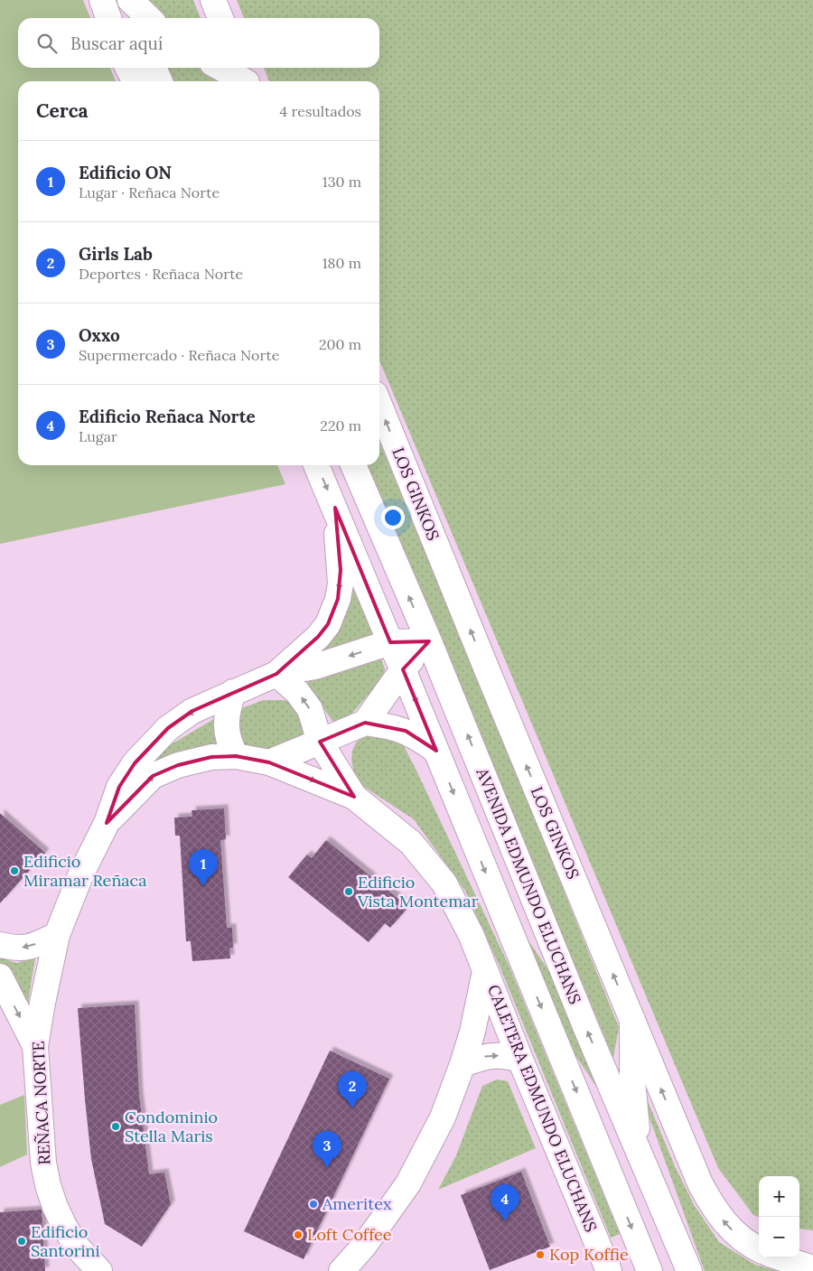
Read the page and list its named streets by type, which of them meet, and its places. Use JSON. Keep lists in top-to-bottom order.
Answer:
{
  "streets": {
    "street": [
      "LOS GINKOS",
      "AVENIDA EDMUNDO ELUCHANS",
      "REÑACA NORTE",
      "CALETERA EDMUNDO ELUCHANS"
    ]
  },
  "crossings": [
    ["REÑACA NORTE", "CALETERA EDMUNDO ELUCHANS"]
  ],
  "one_way": ["LOS GINKOS"],
  "places": [
    "Edificio Miramar Reñaca",
    "Edificio Vista Montemar",
    "Condominio Stella Maris",
    "Ameritex",
    "Loft Coffee",
    "Edificio Santorini",
    "Kop Koffie"
  ],
  "page": {
    "search": "Buscar aquí",
    "heading": ["Cerca", "4 resultados"],
    "list": [
      {
        "mark": "1",
        "name": "Edificio ON",
        "note": "Lugar · Reñaca Norte",
        "value": "130 m"
      },
      {
        "mark": "2",
        "name": "Girls Lab",
        "note": "Deportes · Reñaca Norte",
        "value": "180 m"
      },
      {
        "mark": "3",
        "name": "Oxxo",
        "note": "Supermercado · Reñaca Norte",
        "value": "200 m"
      },
      {
        "mark": "4",
        "name": "Edificio Reñaca Norte",
        "note": "Lugar",
        "value": "220 m"
      }
    ],
    "pins": [
      "1",
      "2",
      "3",
      "4"
    ],
    "map_buttons": ["+", "−"]
  }
}
